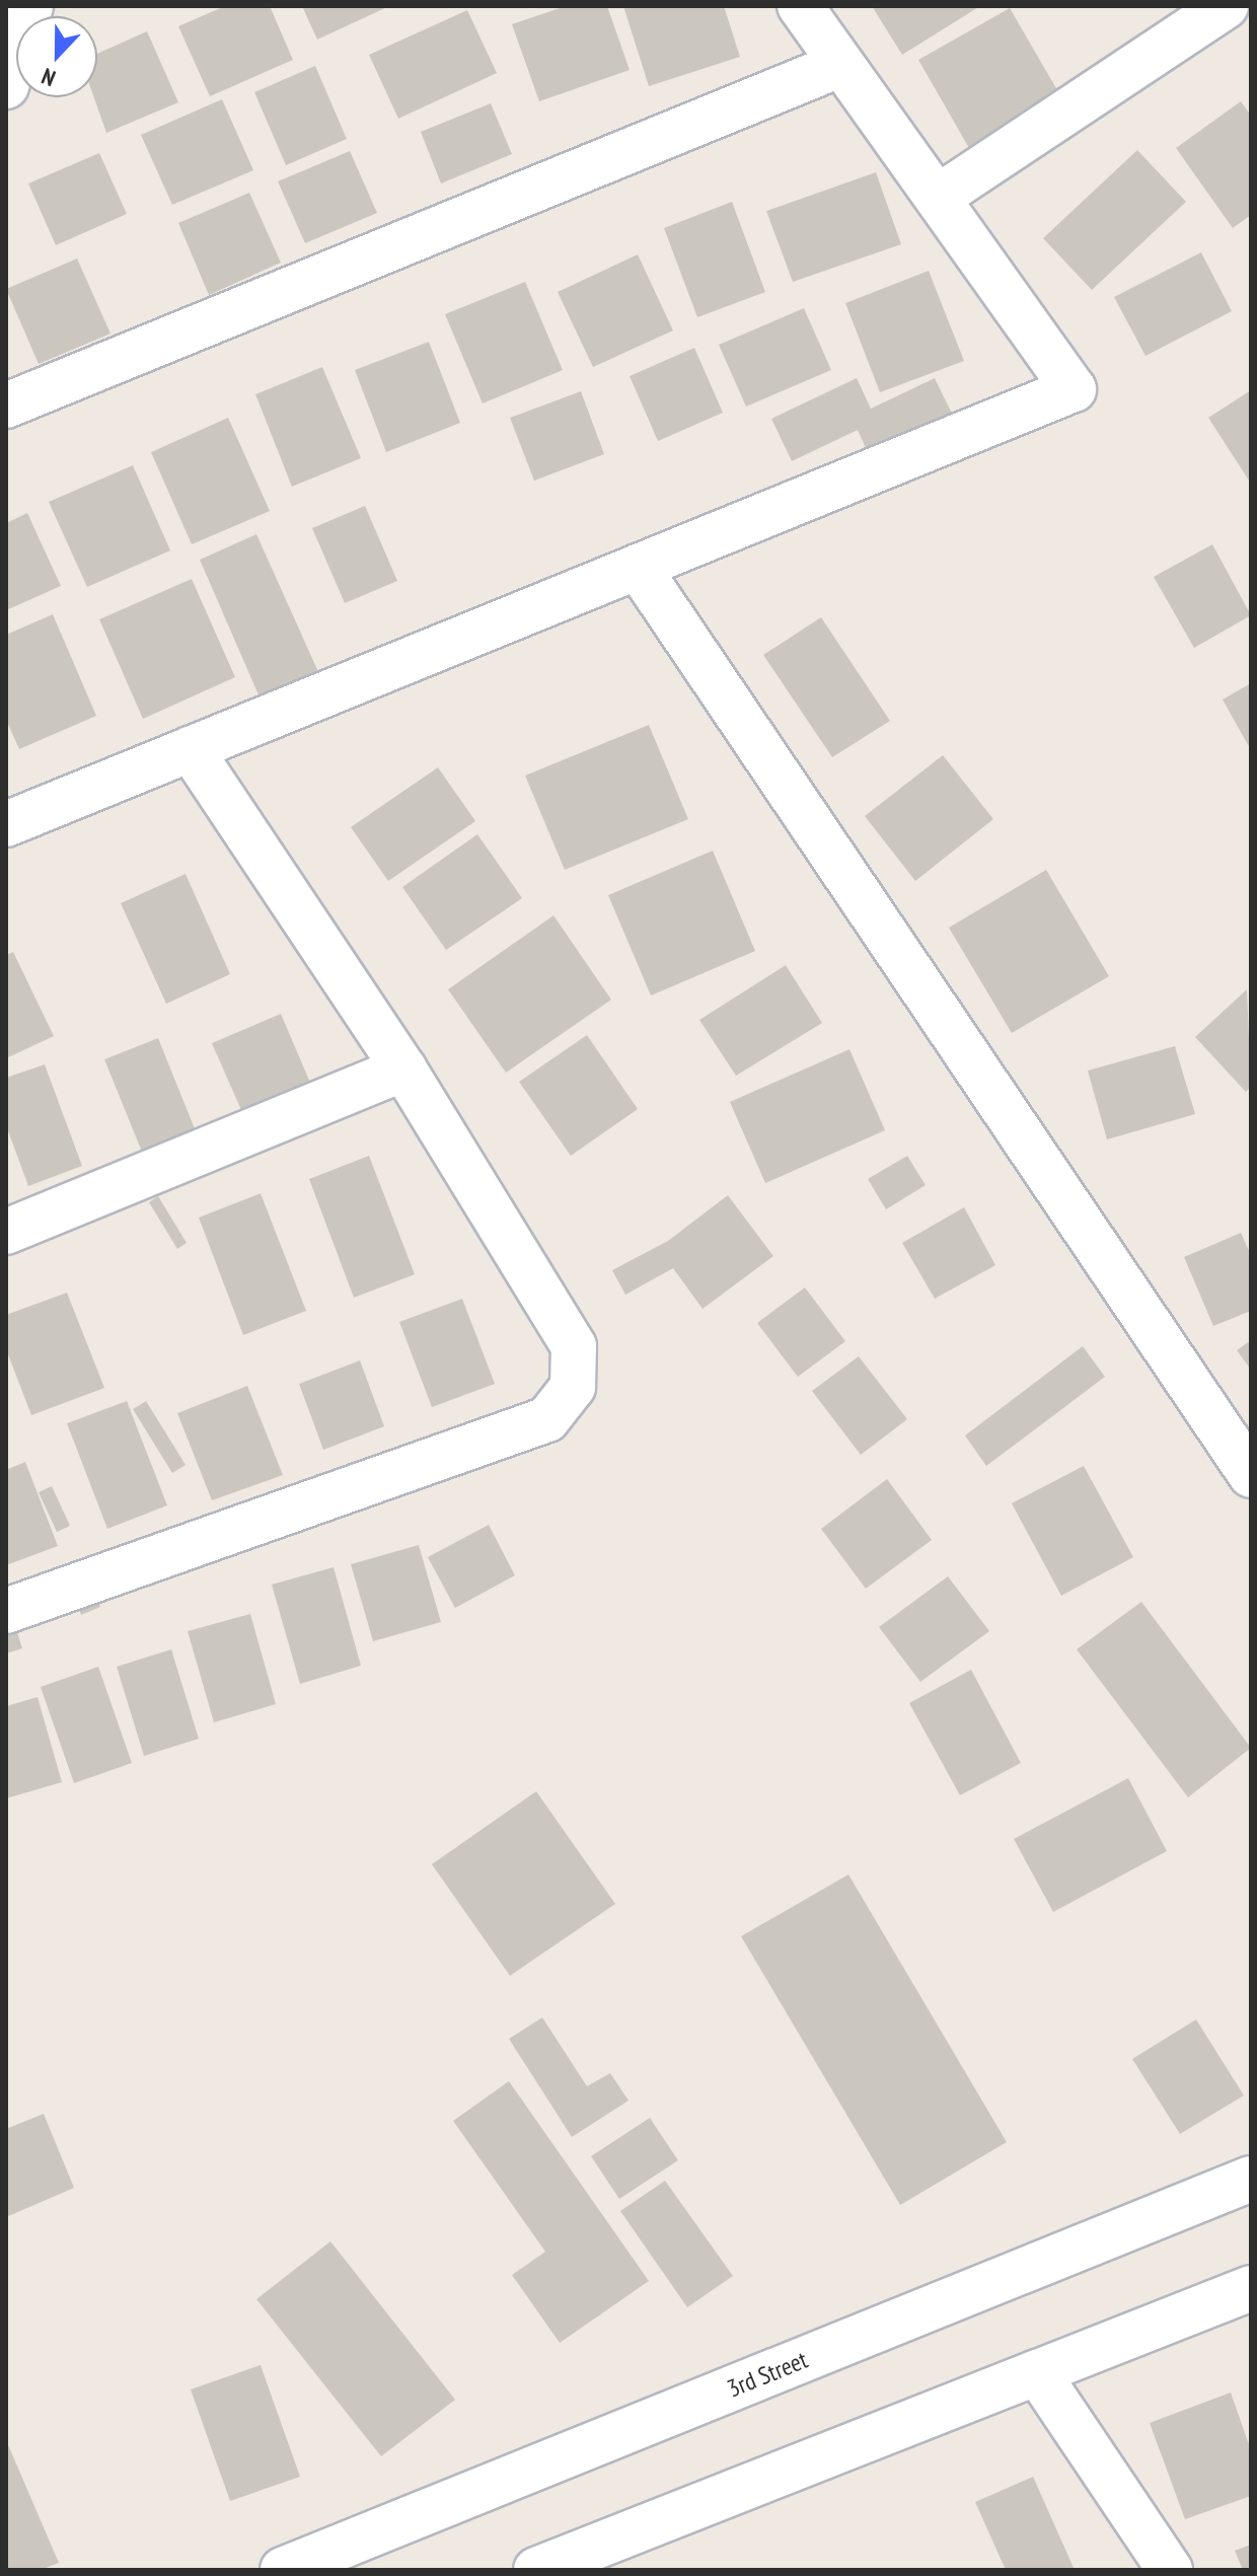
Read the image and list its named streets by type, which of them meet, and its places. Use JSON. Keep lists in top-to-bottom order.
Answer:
{
  "streets": {
    "street": ["3rd Street"]
  },
  "north": "bottom"
}
